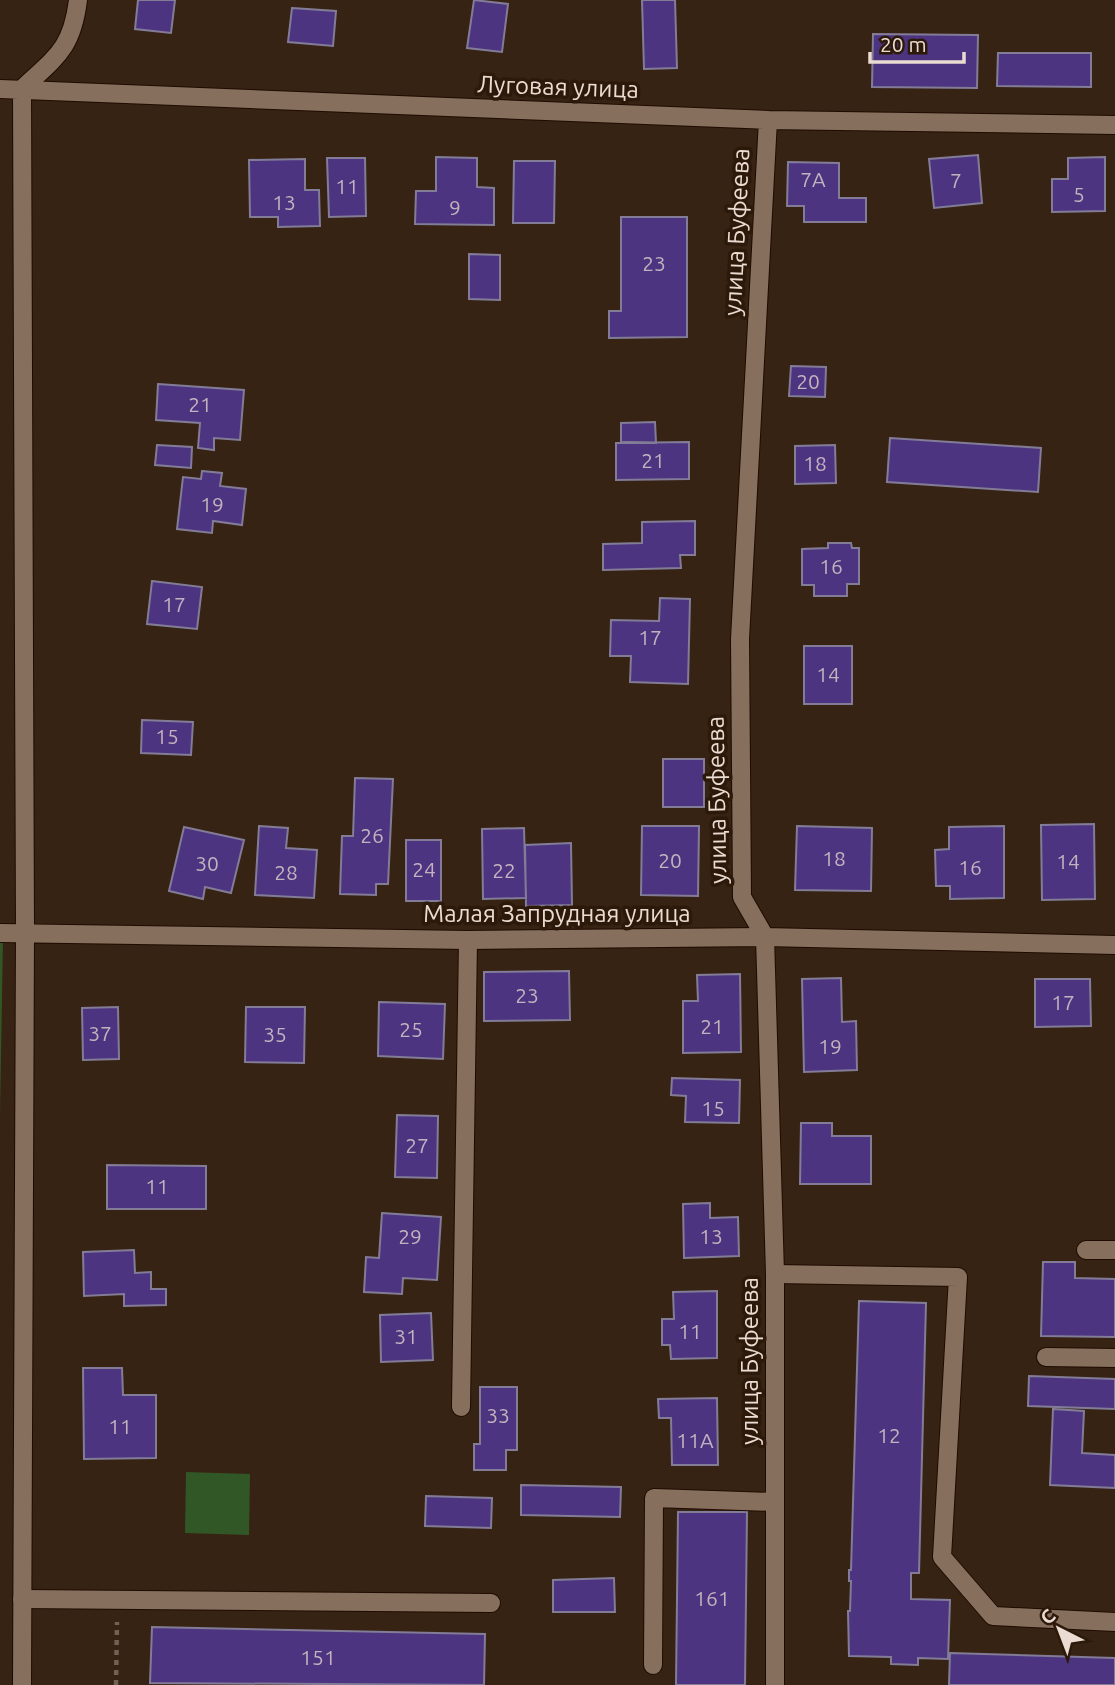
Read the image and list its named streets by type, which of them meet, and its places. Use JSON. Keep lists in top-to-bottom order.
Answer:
{
  "streets": {
    "street": ["Луговая улица", "улица Буфеева", "Малая Запрудная улица"]
  },
  "crossings": [
    ["Луговая улица", "улица Буфеева"],
    ["улица Буфеева", "Малая Запрудная улица"]
  ],
  "house_numbers": [
    "7А",
    "7",
    "11",
    "5",
    "13",
    "9",
    "23",
    "20",
    "21",
    "21",
    "18",
    "19",
    "16",
    "17",
    "17",
    "14",
    "15",
    "26",
    "18",
    "20",
    "14",
    "30",
    "16",
    "24",
    "22",
    "28",
    "23",
    "17",
    "21",
    "25",
    "37",
    "35",
    "19",
    "15",
    "27",
    "11",
    "29",
    "13",
    "11",
    "31",
    "33",
    "11",
    "12",
    "11А",
    "161",
    "151"
  ],
  "scale_bar": "20 m",
  "north": "top left"
}
